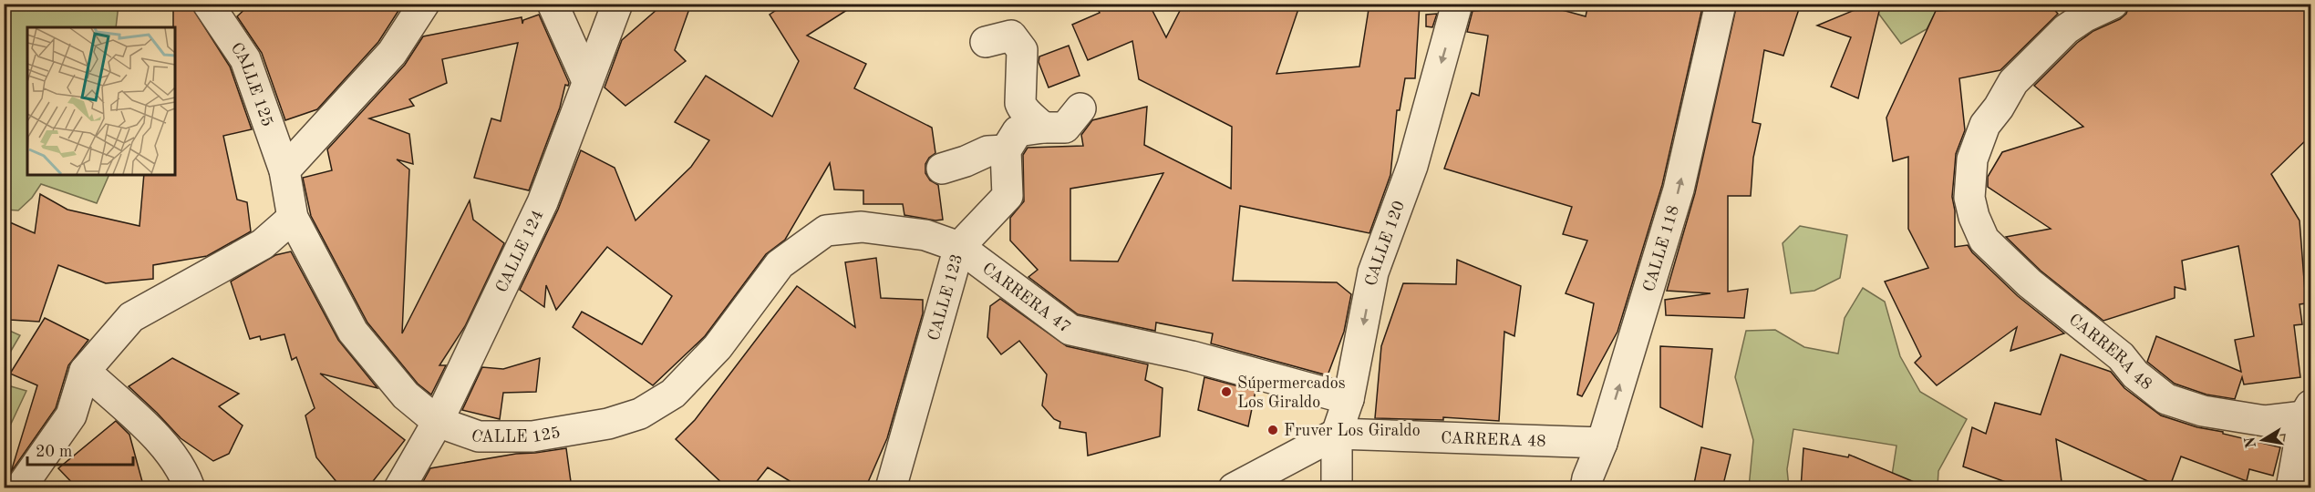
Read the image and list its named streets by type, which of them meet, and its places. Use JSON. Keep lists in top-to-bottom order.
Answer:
{
  "streets": {
    "street": [
      "CALLE 125",
      "CALLE 120",
      "CALLE 118",
      "CALLE 124",
      "CARRERA 47",
      "CALLE 123",
      "CARRERA 48"
    ]
  },
  "crossings": [
    ["CALLE 125", "CALLE 124"],
    ["CALLE 125", "CARRERA 47"],
    ["CALLE 120", "CARRERA 47"],
    ["CALLE 120", "CARRERA 48"],
    ["CALLE 118", "CARRERA 48"],
    ["CARRERA 47", "CALLE 123"]
  ],
  "one_way": ["CALLE 120", "CALLE 118"],
  "places": ["Súpermercados Los Giraldo", "Fruver Los Giraldo"],
  "scale_bar": "20 m",
  "north": "left"
}
